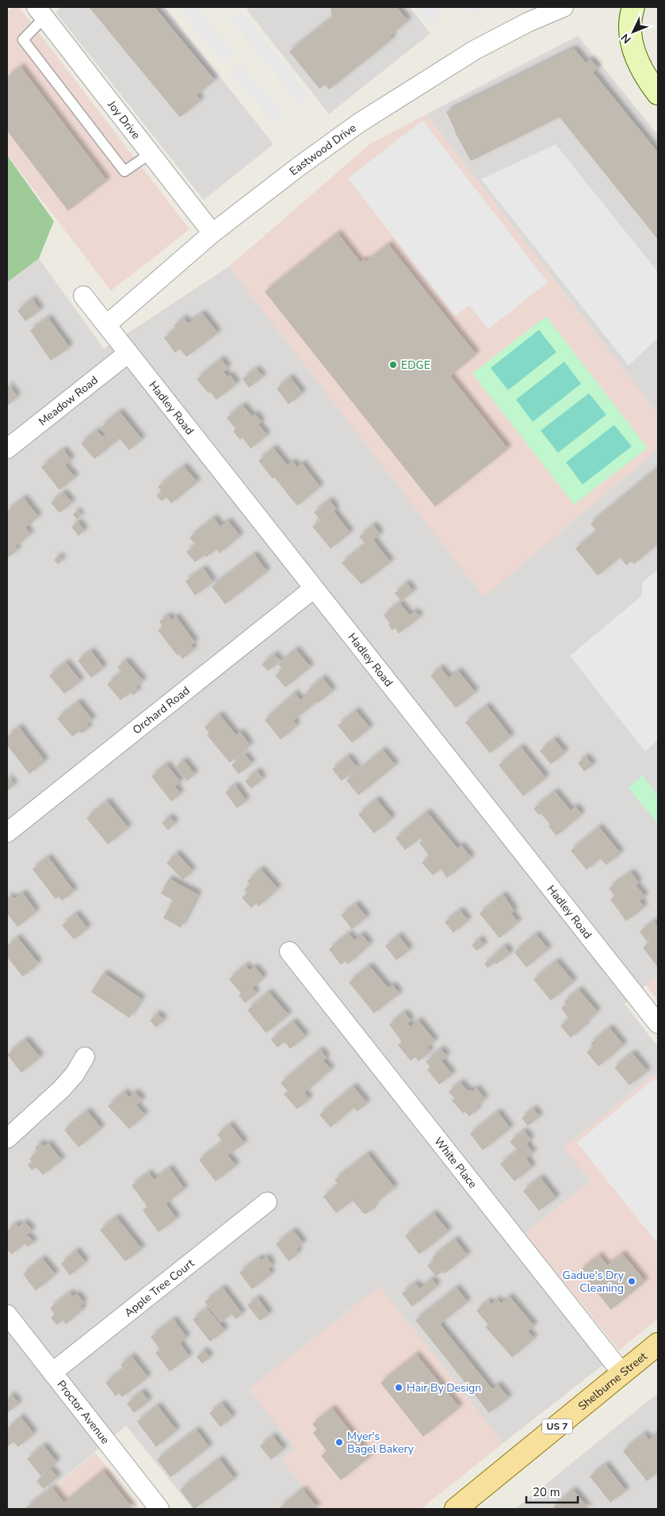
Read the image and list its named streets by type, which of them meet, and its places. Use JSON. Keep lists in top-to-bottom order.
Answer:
{
  "streets": {
    "main road": ["Shelburne Street", "US 7"],
    "street": [
      "Joy Drive",
      "Eastwood Drive",
      "Meadow Road",
      "Hadley Road",
      "Orchard Road",
      "White Place",
      "Apple Tree Court",
      "Proctor Avenue"
    ]
  },
  "crossings": [
    ["Joy Drive", "Eastwood Drive"],
    ["Eastwood Drive", "Hadley Road"],
    ["Meadow Road", "Hadley Road"],
    ["Hadley Road", "Orchard Road"],
    ["White Place", "Shelburne Street"],
    ["Apple Tree Court", "Proctor Avenue"]
  ],
  "places": [
    "EDGE",
    "Gadue's Dry Cleaning",
    "Hair By Design",
    "Myer's Bagel Bakery"
  ],
  "scale_bar": "20 m",
  "north": "bottom left"
}
